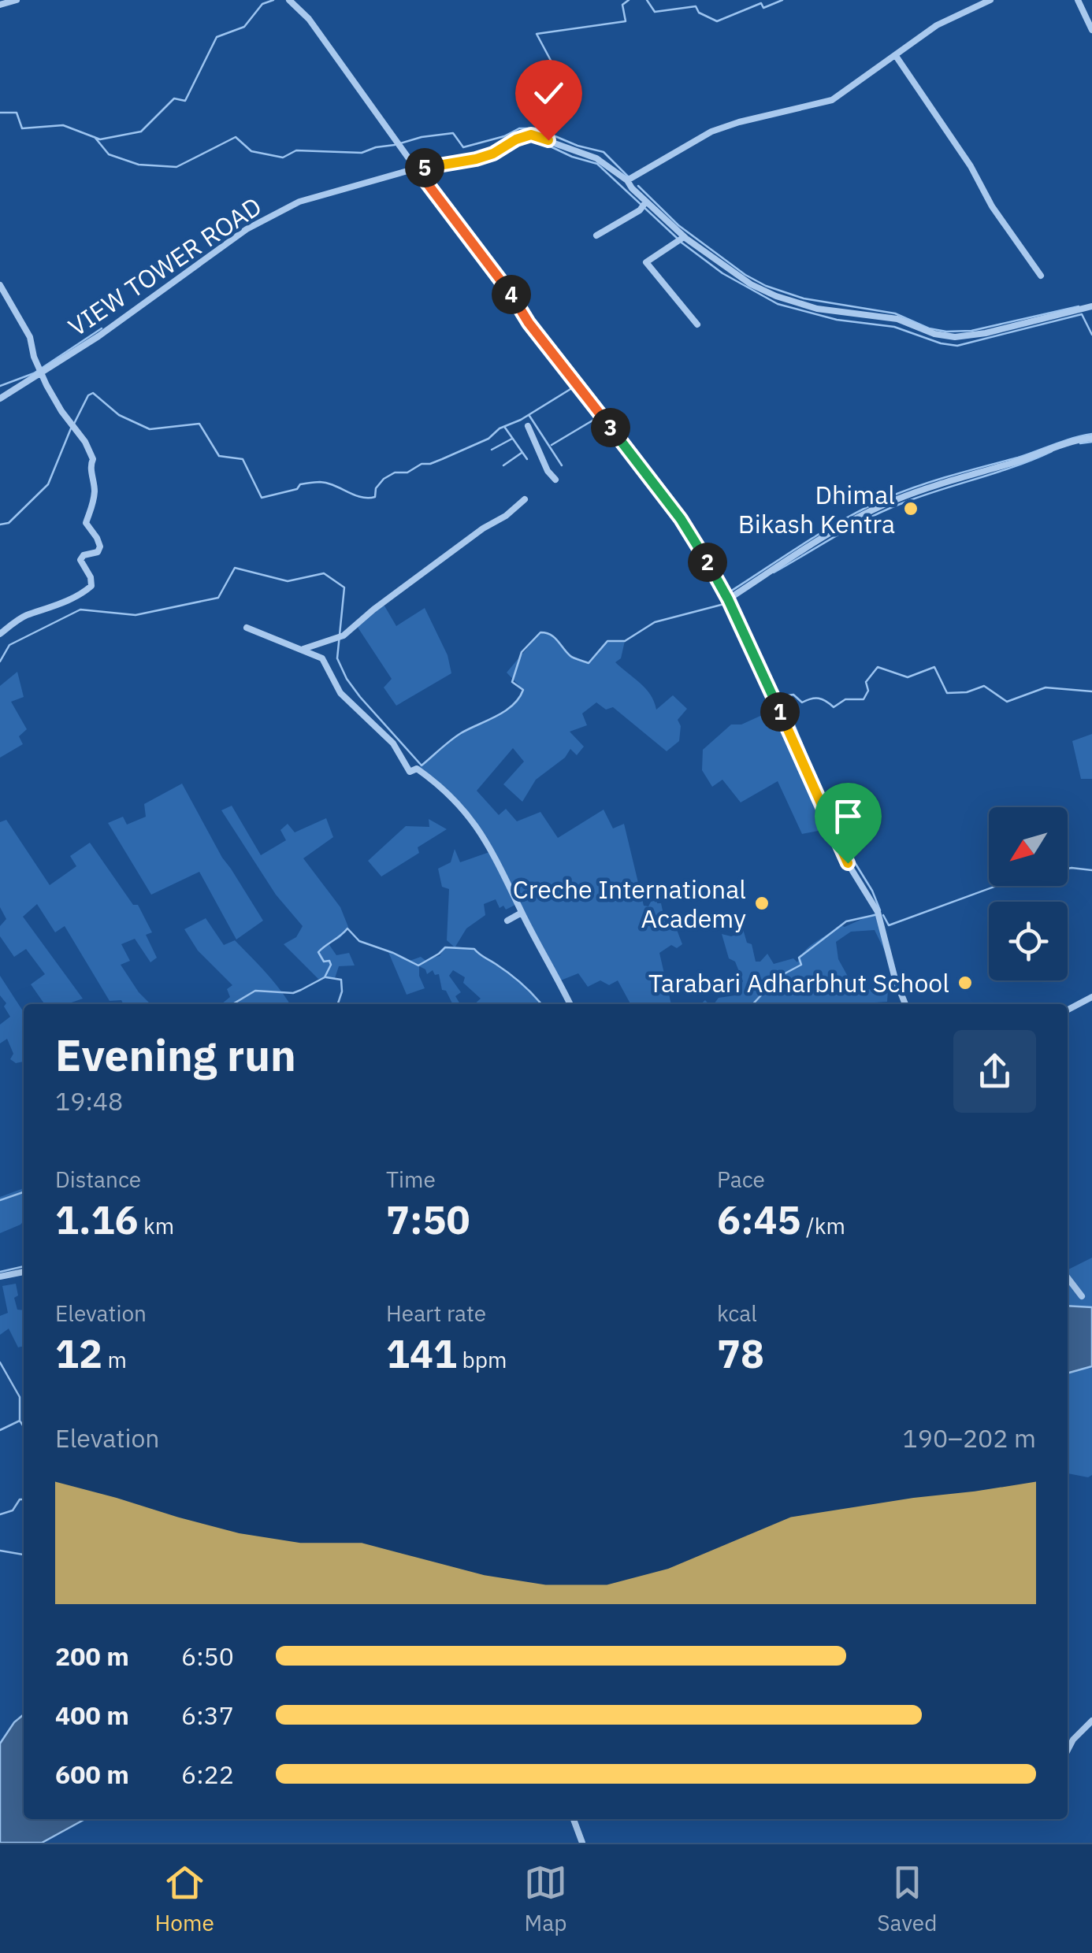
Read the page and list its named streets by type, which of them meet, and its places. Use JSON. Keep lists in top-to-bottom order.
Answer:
{
  "streets": {
    "street": ["VIEW TOWER ROAD"]
  },
  "places": ["Dhimal Bikash Kentra", "Creche International Academy", "Tarabari Adharbhut School"],
  "north": "bottom left",
  "page": {
    "pins": [
      "5",
      "4",
      "3",
      "2",
      "1"
    ],
    "heading": ["Evening run", "19:48"],
    "stats": [
      ["Distance", "1.16 km"],
      ["Time", "7:50"],
      ["Pace", "6:45 /km"],
      ["Elevation", "12 m"],
      ["Heart rate", "141 bpm"],
      ["kcal", "78"]
    ],
    "chart": ["Elevation", "190–202 m"],
    "list": [
      {
        "name": "200 m",
        "note": "6:50"
      },
      {
        "name": "400 m",
        "note": "6:37"
      },
      {
        "name": "600 m",
        "note": "6:22"
      }
    ],
    "tabs": ["Home", "Map", "Saved"]
  }
}
